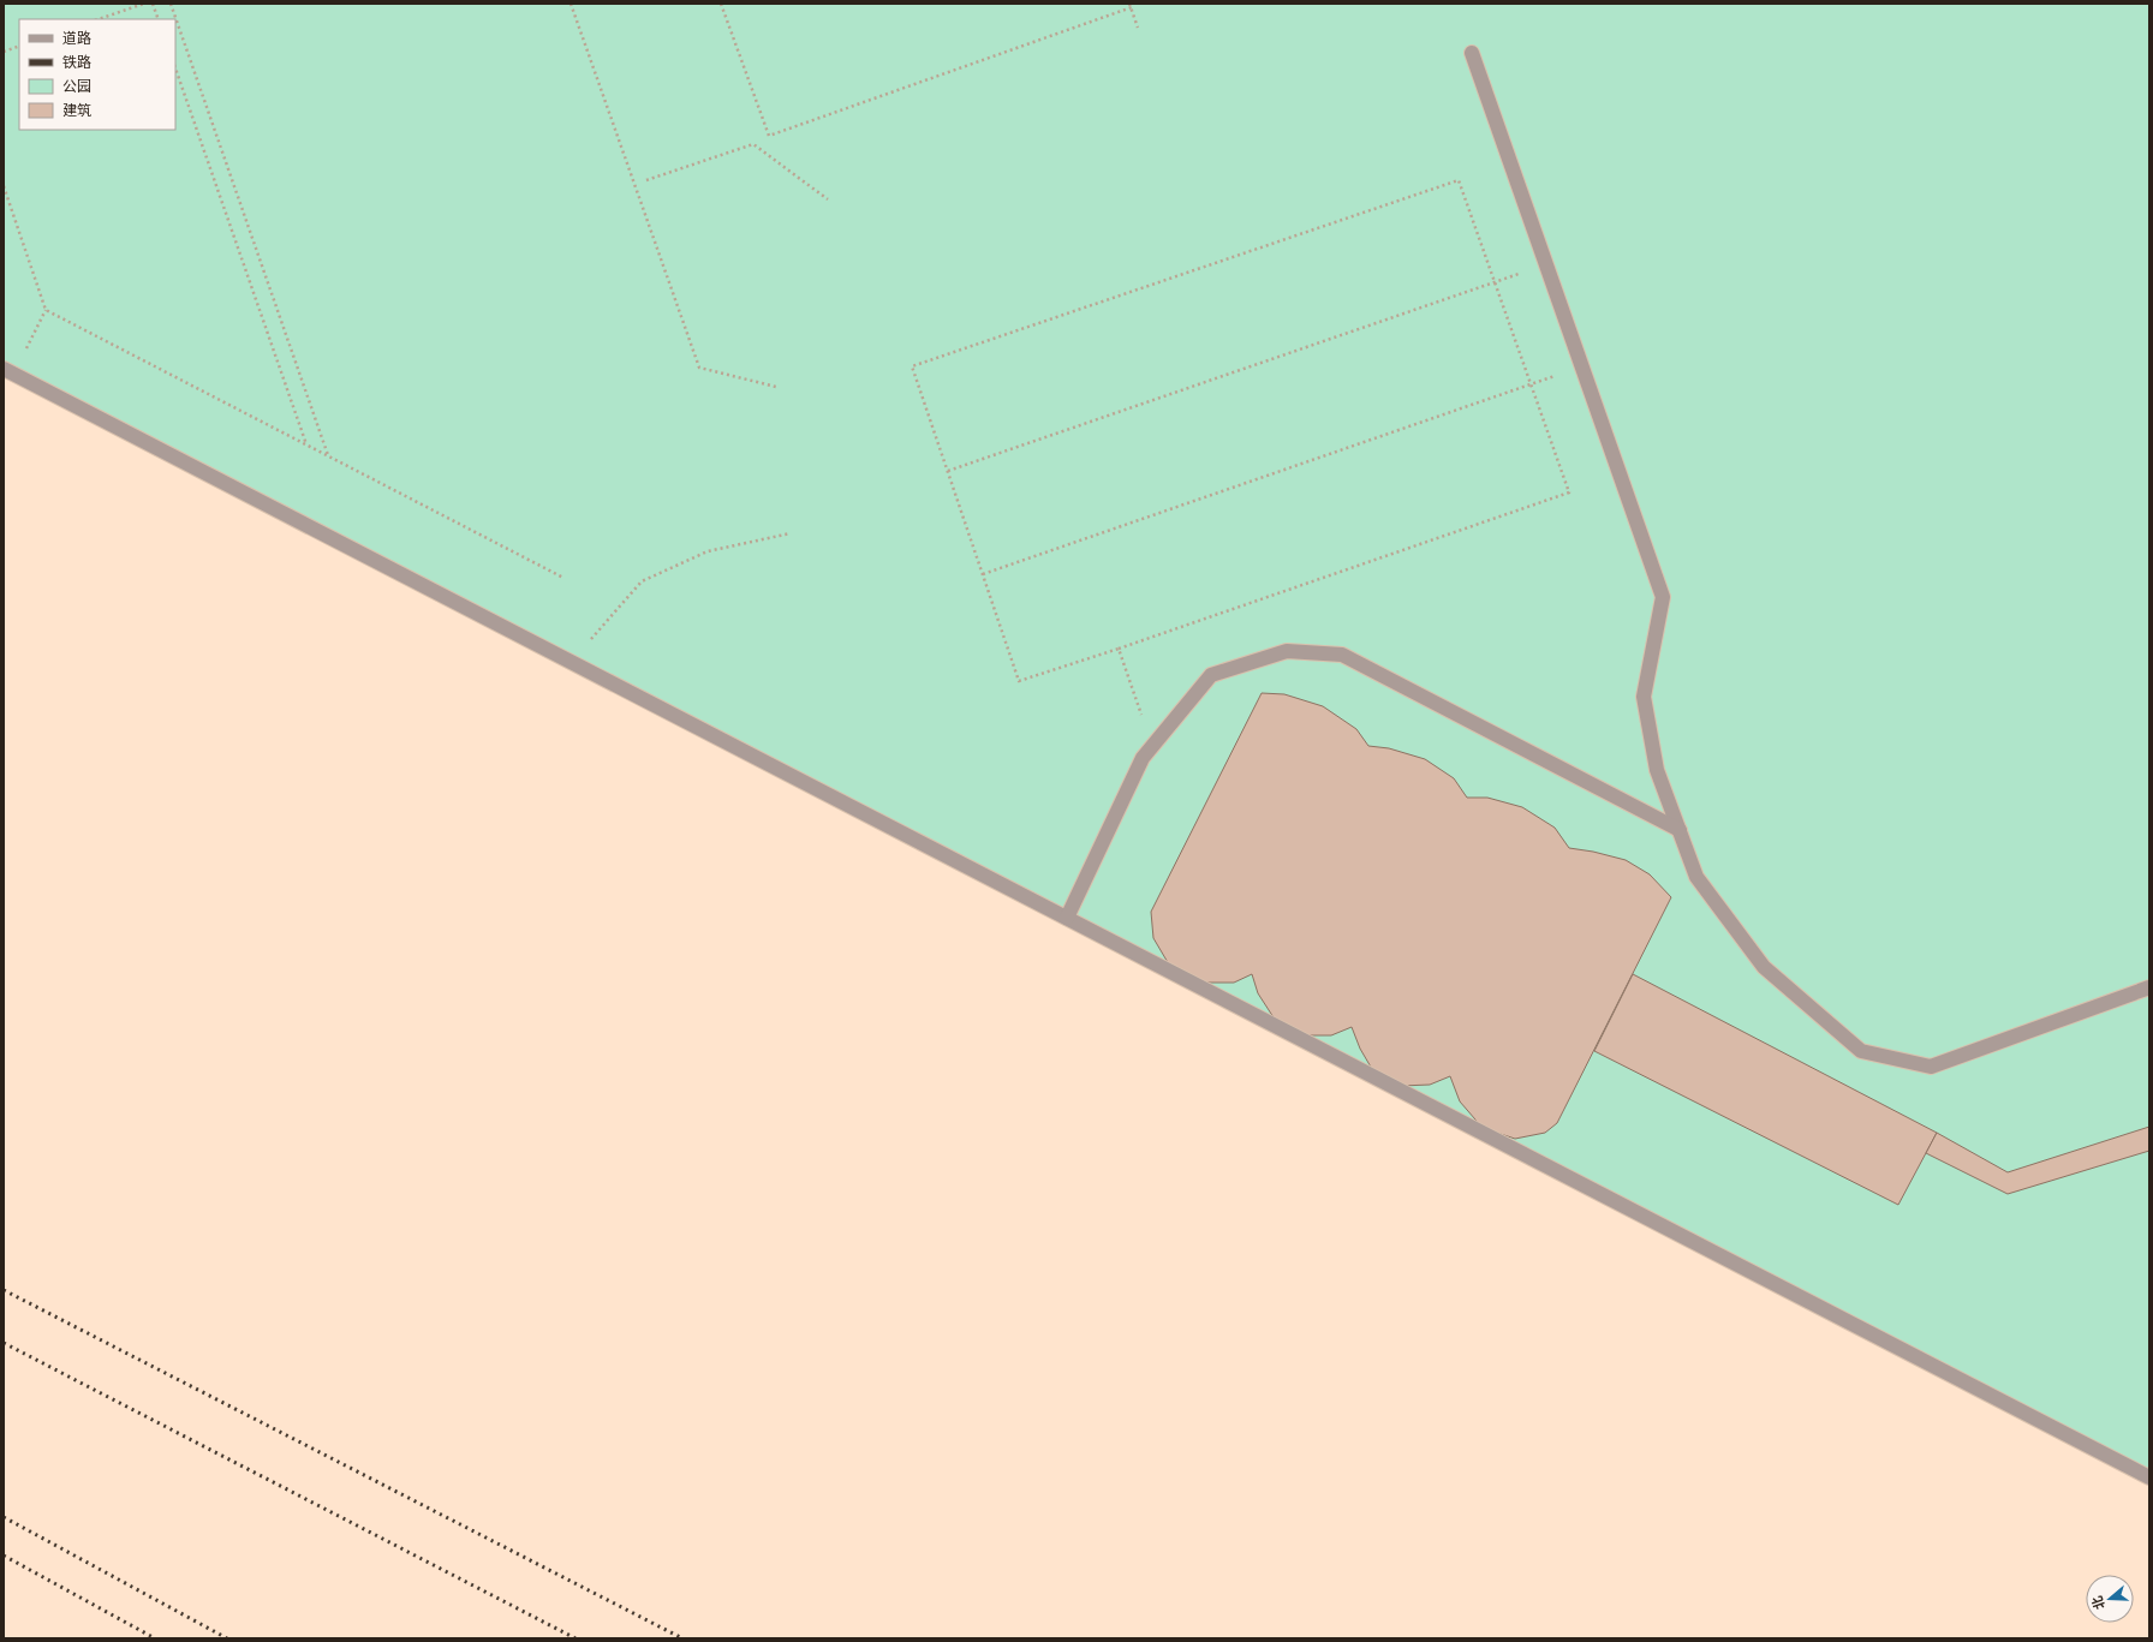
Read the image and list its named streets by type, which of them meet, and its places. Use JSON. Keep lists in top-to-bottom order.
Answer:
{
  "legend": [
    "道路",
    "铁路",
    "公园",
    "建筑"
  ],
  "north": "left"
}
